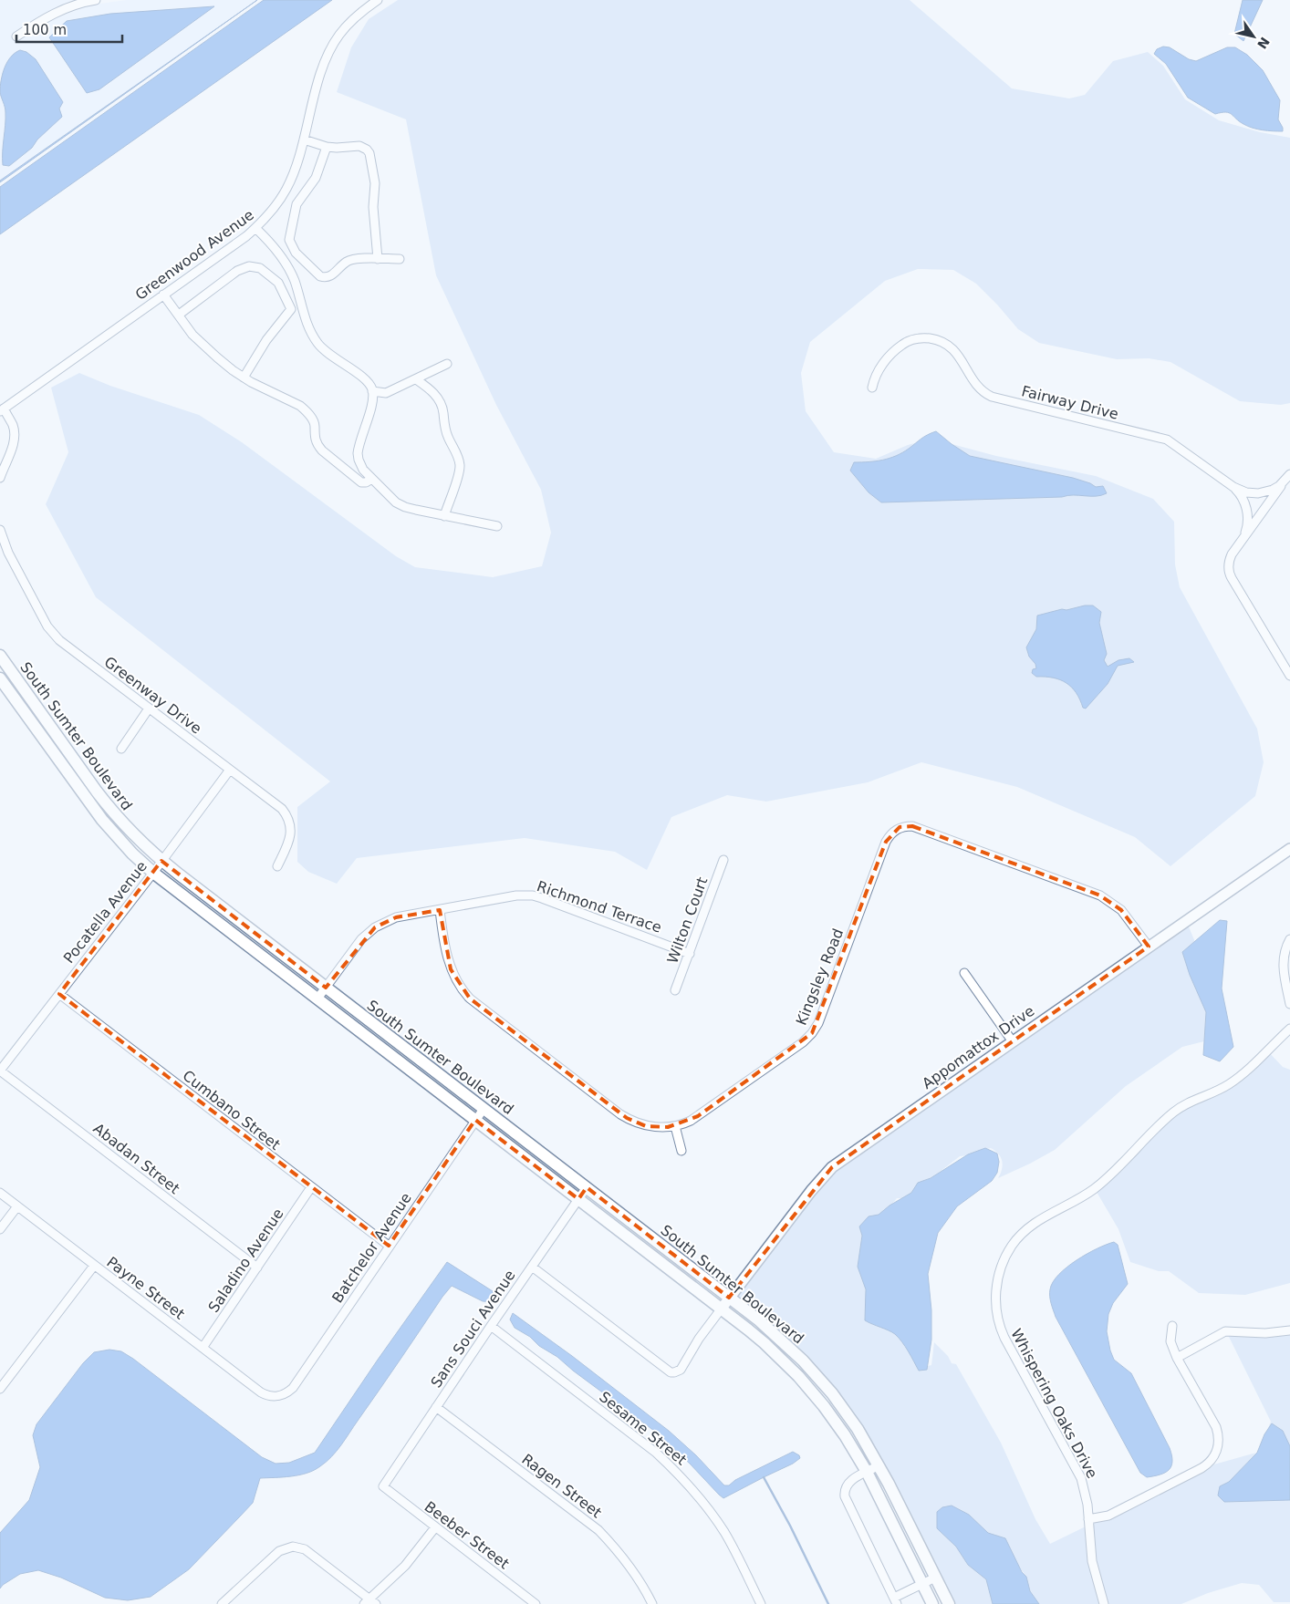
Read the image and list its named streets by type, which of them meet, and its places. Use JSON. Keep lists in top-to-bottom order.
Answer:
{
  "streets": {
    "main road": ["South Sumter Boulevard"],
    "street": [
      "Greenwood Avenue",
      "Fairway Drive",
      "Greenway Drive",
      "Richmond Terrace",
      "Pocatella Avenue",
      "Wilton Court",
      "Kingsley Road",
      "Appomattox Drive",
      "Cumbano Street",
      "Abadan Street",
      "Batchelor Avenue",
      "Saladino Avenue",
      "Payne Street",
      "Sans Souci Avenue",
      "Whispering Oaks Drive",
      "Sesame Street",
      "Ragen Street",
      "Beeber Street"
    ]
  },
  "crossings": [
    ["Greenway Drive", "Pocatella Avenue"],
    ["South Sumter Boulevard", "Richmond Terrace"],
    ["South Sumter Boulevard", "Pocatella Avenue"],
    ["South Sumter Boulevard", "Appomattox Drive"],
    ["South Sumter Boulevard", "Batchelor Avenue"],
    ["South Sumter Boulevard", "Sans Souci Avenue"],
    ["Richmond Terrace", "Wilton Court"],
    ["Richmond Terrace", "Kingsley Road"],
    ["Pocatella Avenue", "Cumbano Street"],
    ["Pocatella Avenue", "Abadan Street"],
    ["Kingsley Road", "Appomattox Drive"],
    ["Cumbano Street", "Batchelor Avenue"],
    ["Cumbano Street", "Saladino Avenue"],
    ["Abadan Street", "Saladino Avenue"],
    ["Batchelor Avenue", "Payne Street"],
    ["Saladino Avenue", "Payne Street"],
    ["Sans Souci Avenue", "Sesame Street"],
    ["Sans Souci Avenue", "Ragen Street"],
    ["Sans Souci Avenue", "Beeber Street"]
  ],
  "scale_bar": "100 m",
  "north": "bottom right"
}
